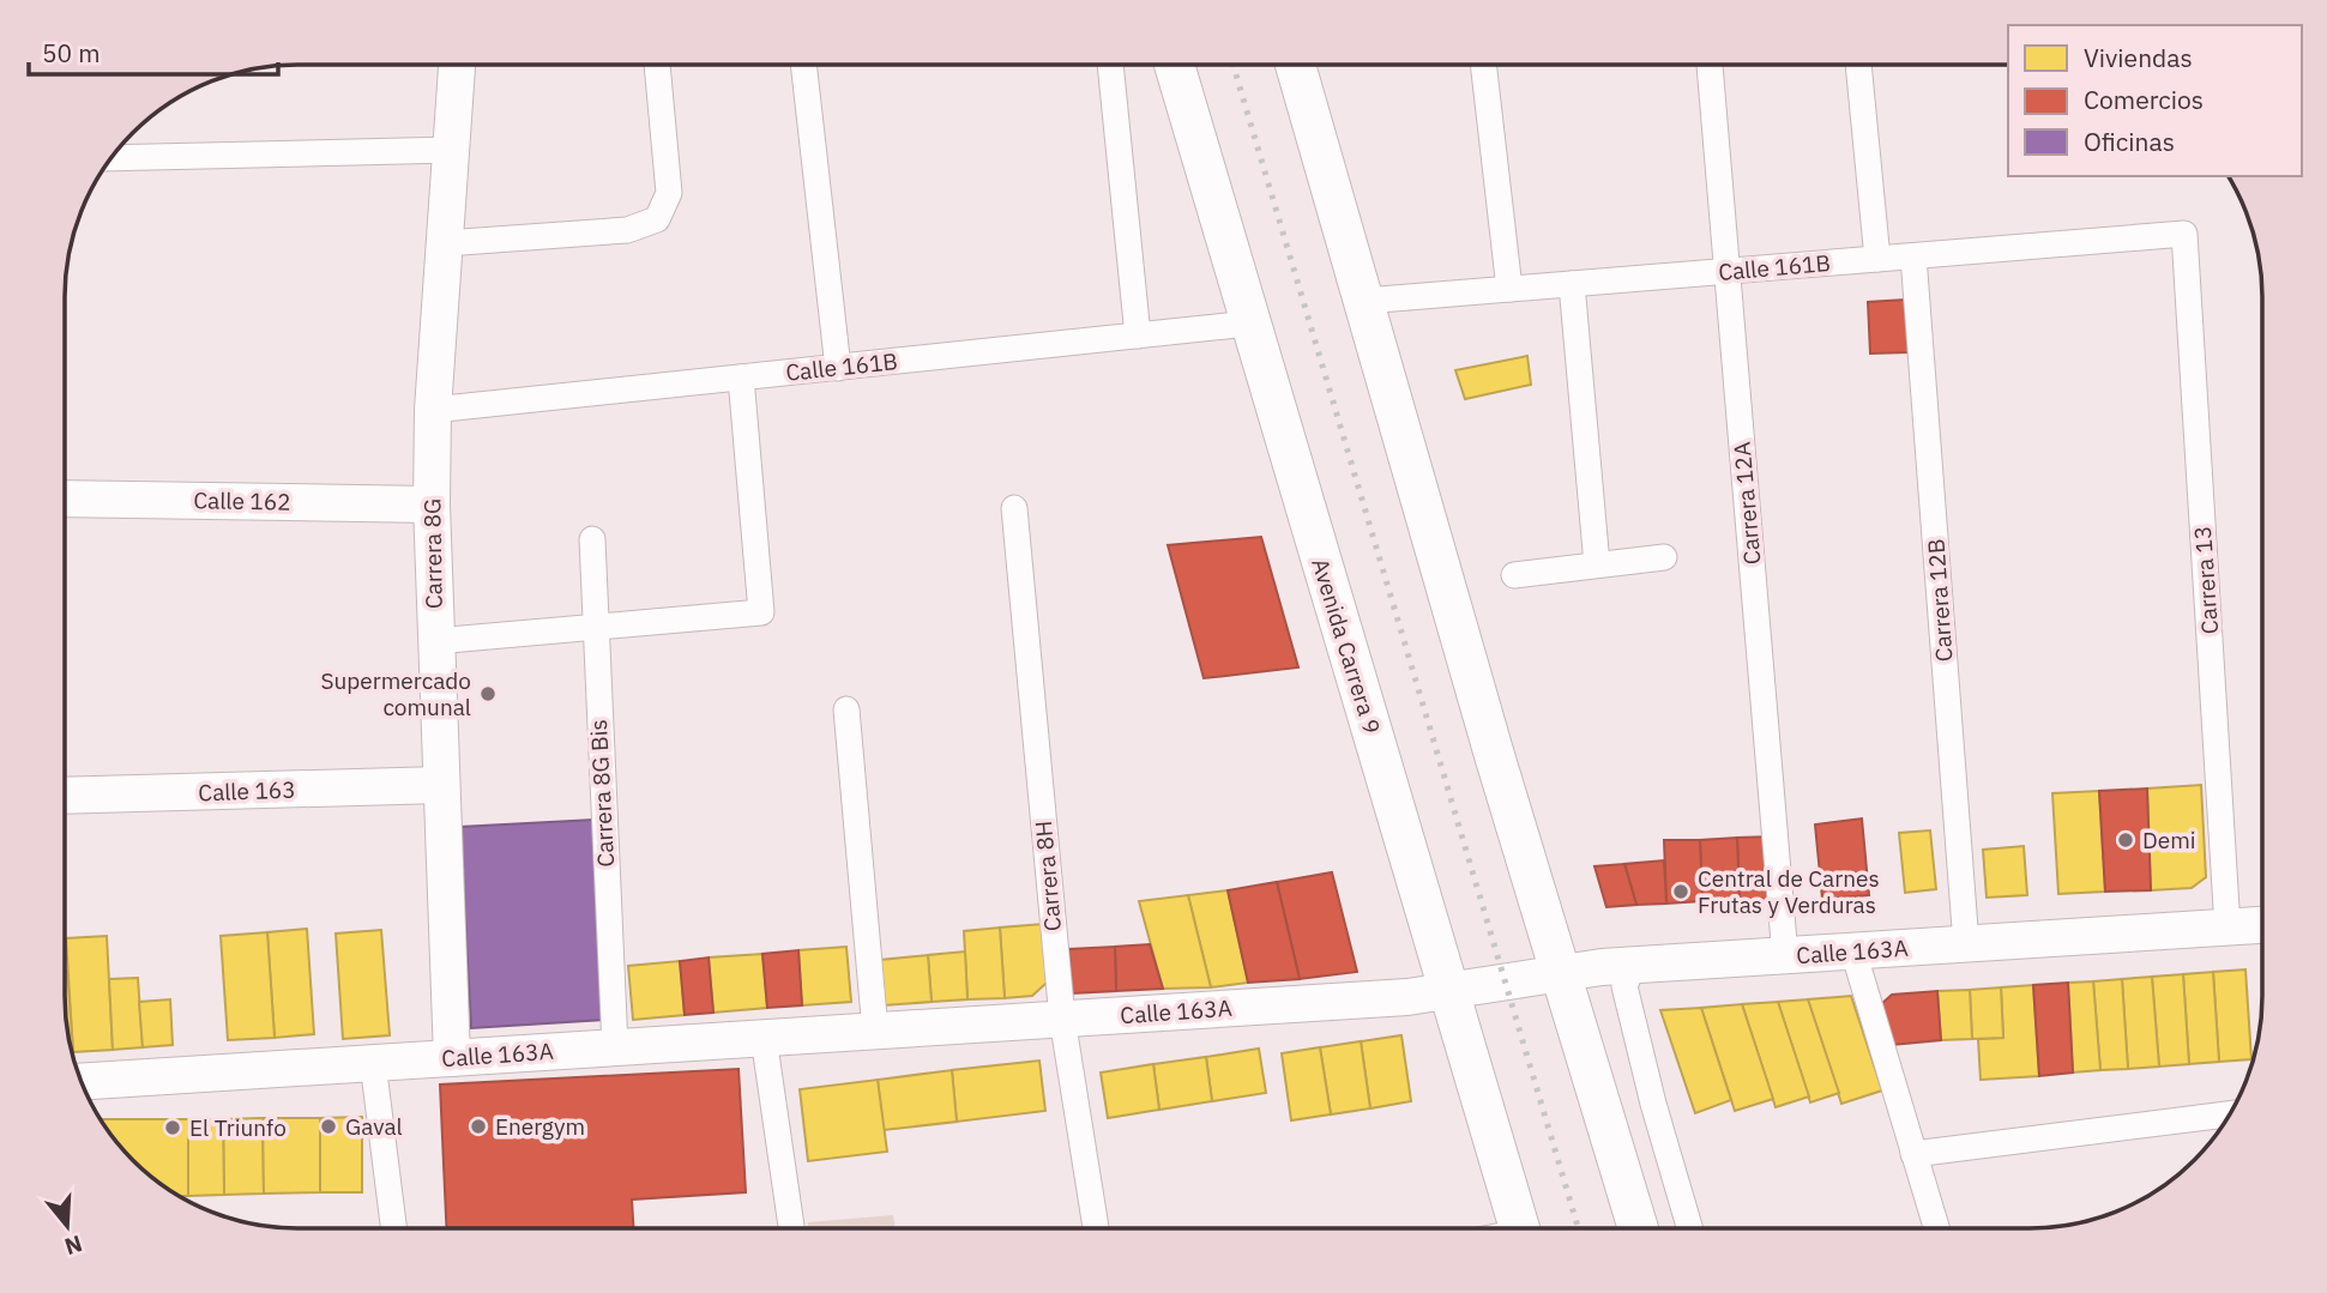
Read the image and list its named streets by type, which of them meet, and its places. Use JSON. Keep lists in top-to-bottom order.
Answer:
{
  "streets": {
    "main road": [
      "Calle 162",
      "Carrera 8G",
      "Avenida Carrera 9",
      "Calle 163",
      "Calle 163A"
    ],
    "street": [
      "Calle 161B",
      "Carrera 12A",
      "Carrera 13",
      "Carrera 12B",
      "Carrera 8G Bis",
      "Carrera 8H"
    ]
  },
  "crossings": [
    ["Calle 161B", "Carrera 12A"],
    ["Calle 161B", "Carrera 8G"],
    ["Calle 161B", "Carrera 13"],
    ["Calle 161B", "Carrera 12B"],
    ["Calle 161B", "Avenida Carrera 9"],
    ["Calle 162", "Carrera 8G"],
    ["Carrera 12A", "Calle 163A"],
    ["Carrera 8G", "Calle 163"],
    ["Carrera 8G", "Calle 163A"],
    ["Carrera 13", "Calle 163A"],
    ["Carrera 12B", "Calle 163A"],
    ["Avenida Carrera 9", "Calle 163A"],
    ["Carrera 8G Bis", "Calle 163A"],
    ["Carrera 8H", "Calle 163A"]
  ],
  "places": [
    "Supermercado comunal",
    "Demi",
    "Central de Carnes Frutas y Verduras",
    "Gaval",
    "Energym",
    "El Triunfo"
  ],
  "legend": ["Viviendas", "Comercios", "Oficinas"],
  "scale_bar": "50 m",
  "north": "bottom"
}
